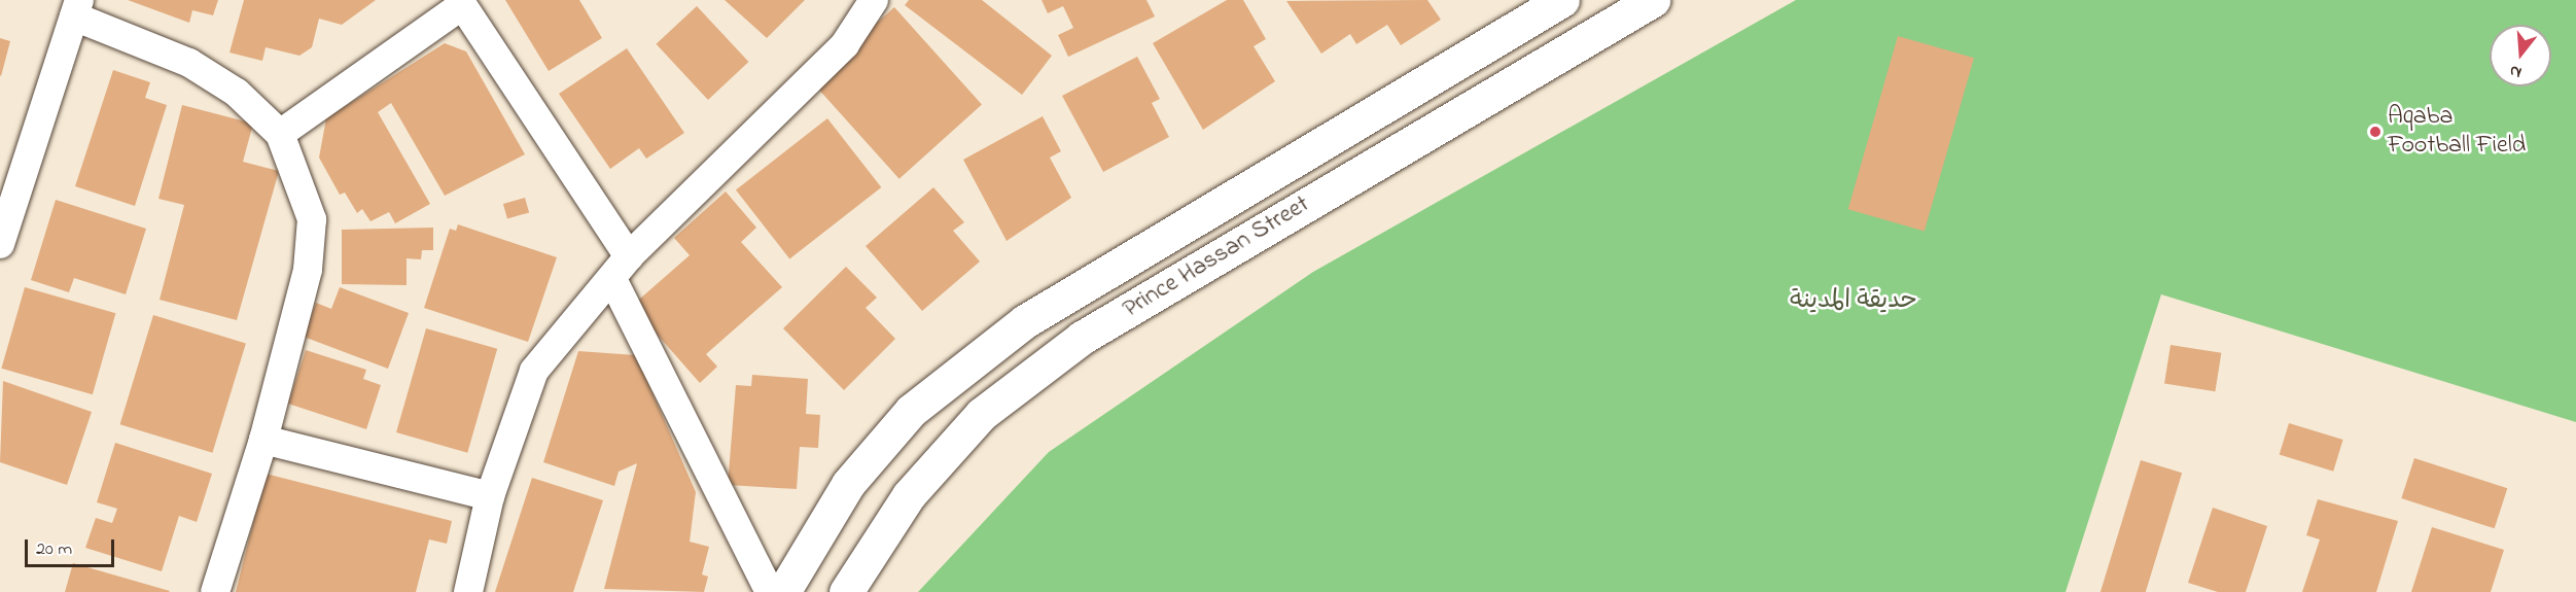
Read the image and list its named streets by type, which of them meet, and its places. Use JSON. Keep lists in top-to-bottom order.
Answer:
{
  "streets": {
    "main road": ["Prince Hassan Street"]
  },
  "parks": ["حديقة المدينة"],
  "places": ["Aqaba Football Field"],
  "scale_bar": "20 m",
  "north": "bottom"
}
